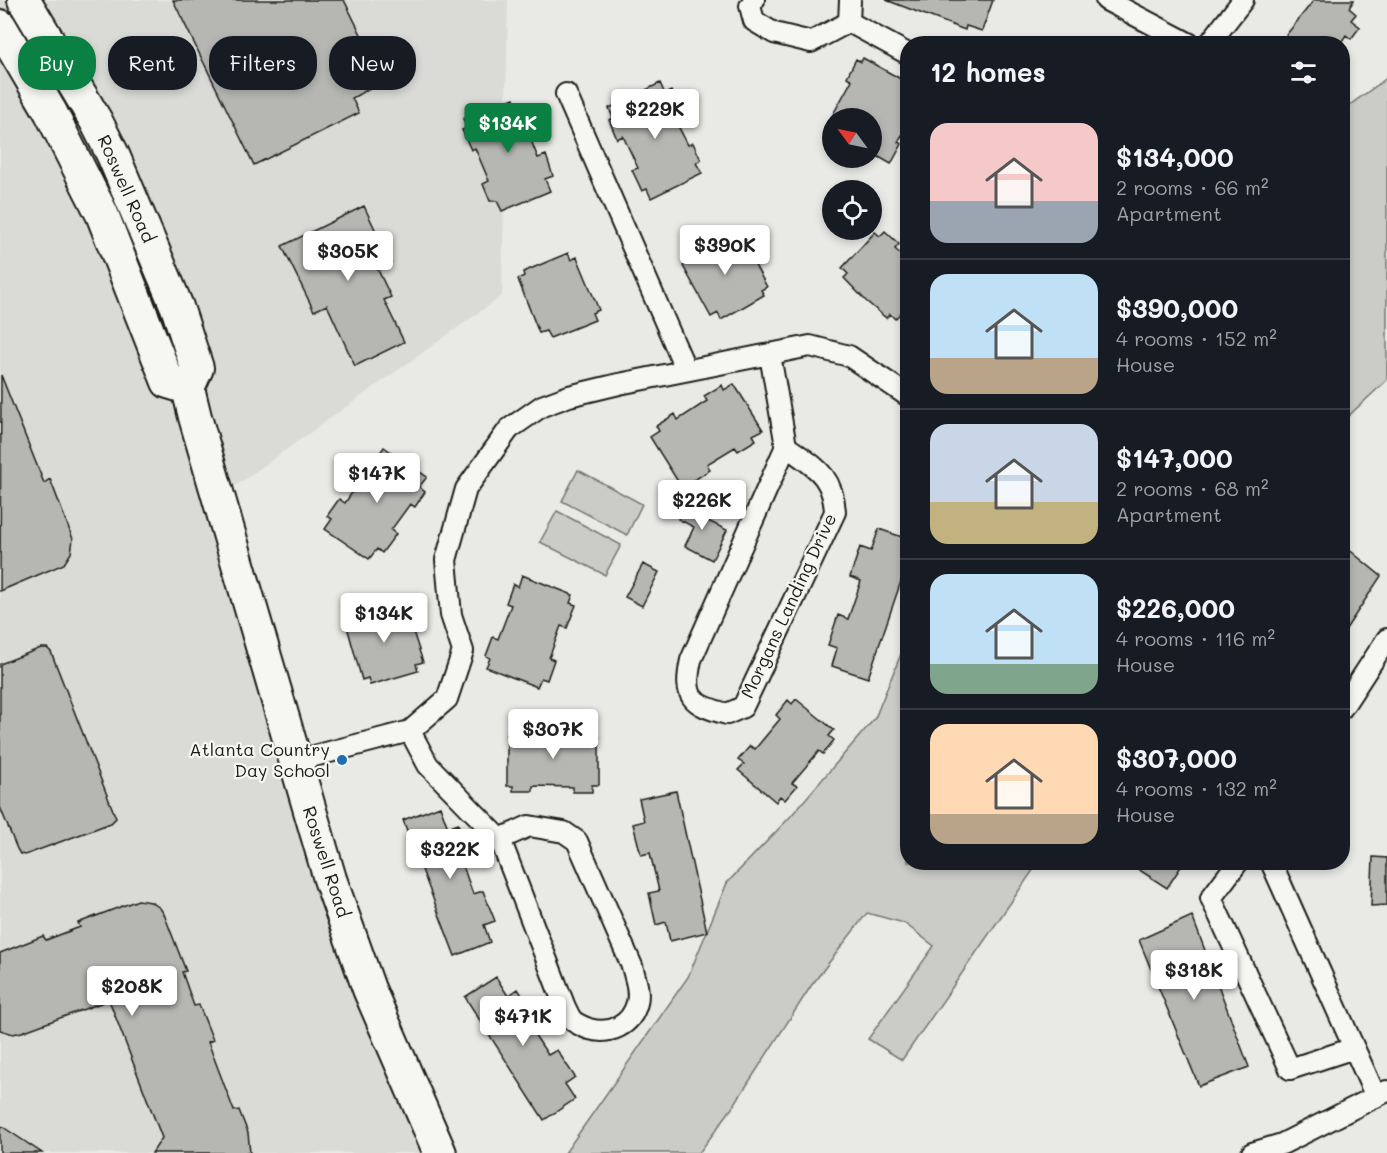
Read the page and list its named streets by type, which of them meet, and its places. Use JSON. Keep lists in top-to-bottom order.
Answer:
{
  "streets": {
    "main road": ["Roswell Road"],
    "street": ["Morgans Landing Drive"]
  },
  "places": ["Atlanta Country Day School"],
  "north": "top left",
  "page": {
    "chip": [
      "Buy",
      "Rent",
      "Filters",
      "New"
    ],
    "heading": "12 homes",
    "price": [
      "$229K",
      "$134K",
      "$390K",
      "$305K",
      "$147K",
      "$226K",
      "$134K",
      "$307K",
      "$322K",
      "$318K",
      "$208K",
      "$471K"
    ],
    "list": [
      {
        "name": "$134,000",
        "note": "2 rooms · 66 m² · Apartment"
      },
      {
        "name": "$390,000",
        "note": "4 rooms · 152 m² · House"
      },
      {
        "name": "$147,000",
        "note": "2 rooms · 68 m² · Apartment"
      },
      {
        "name": "$226,000",
        "note": "4 rooms · 116 m² · House"
      },
      {
        "name": "$307,000",
        "note": "4 rooms · 132 m² · House"
      }
    ]
  }
}
